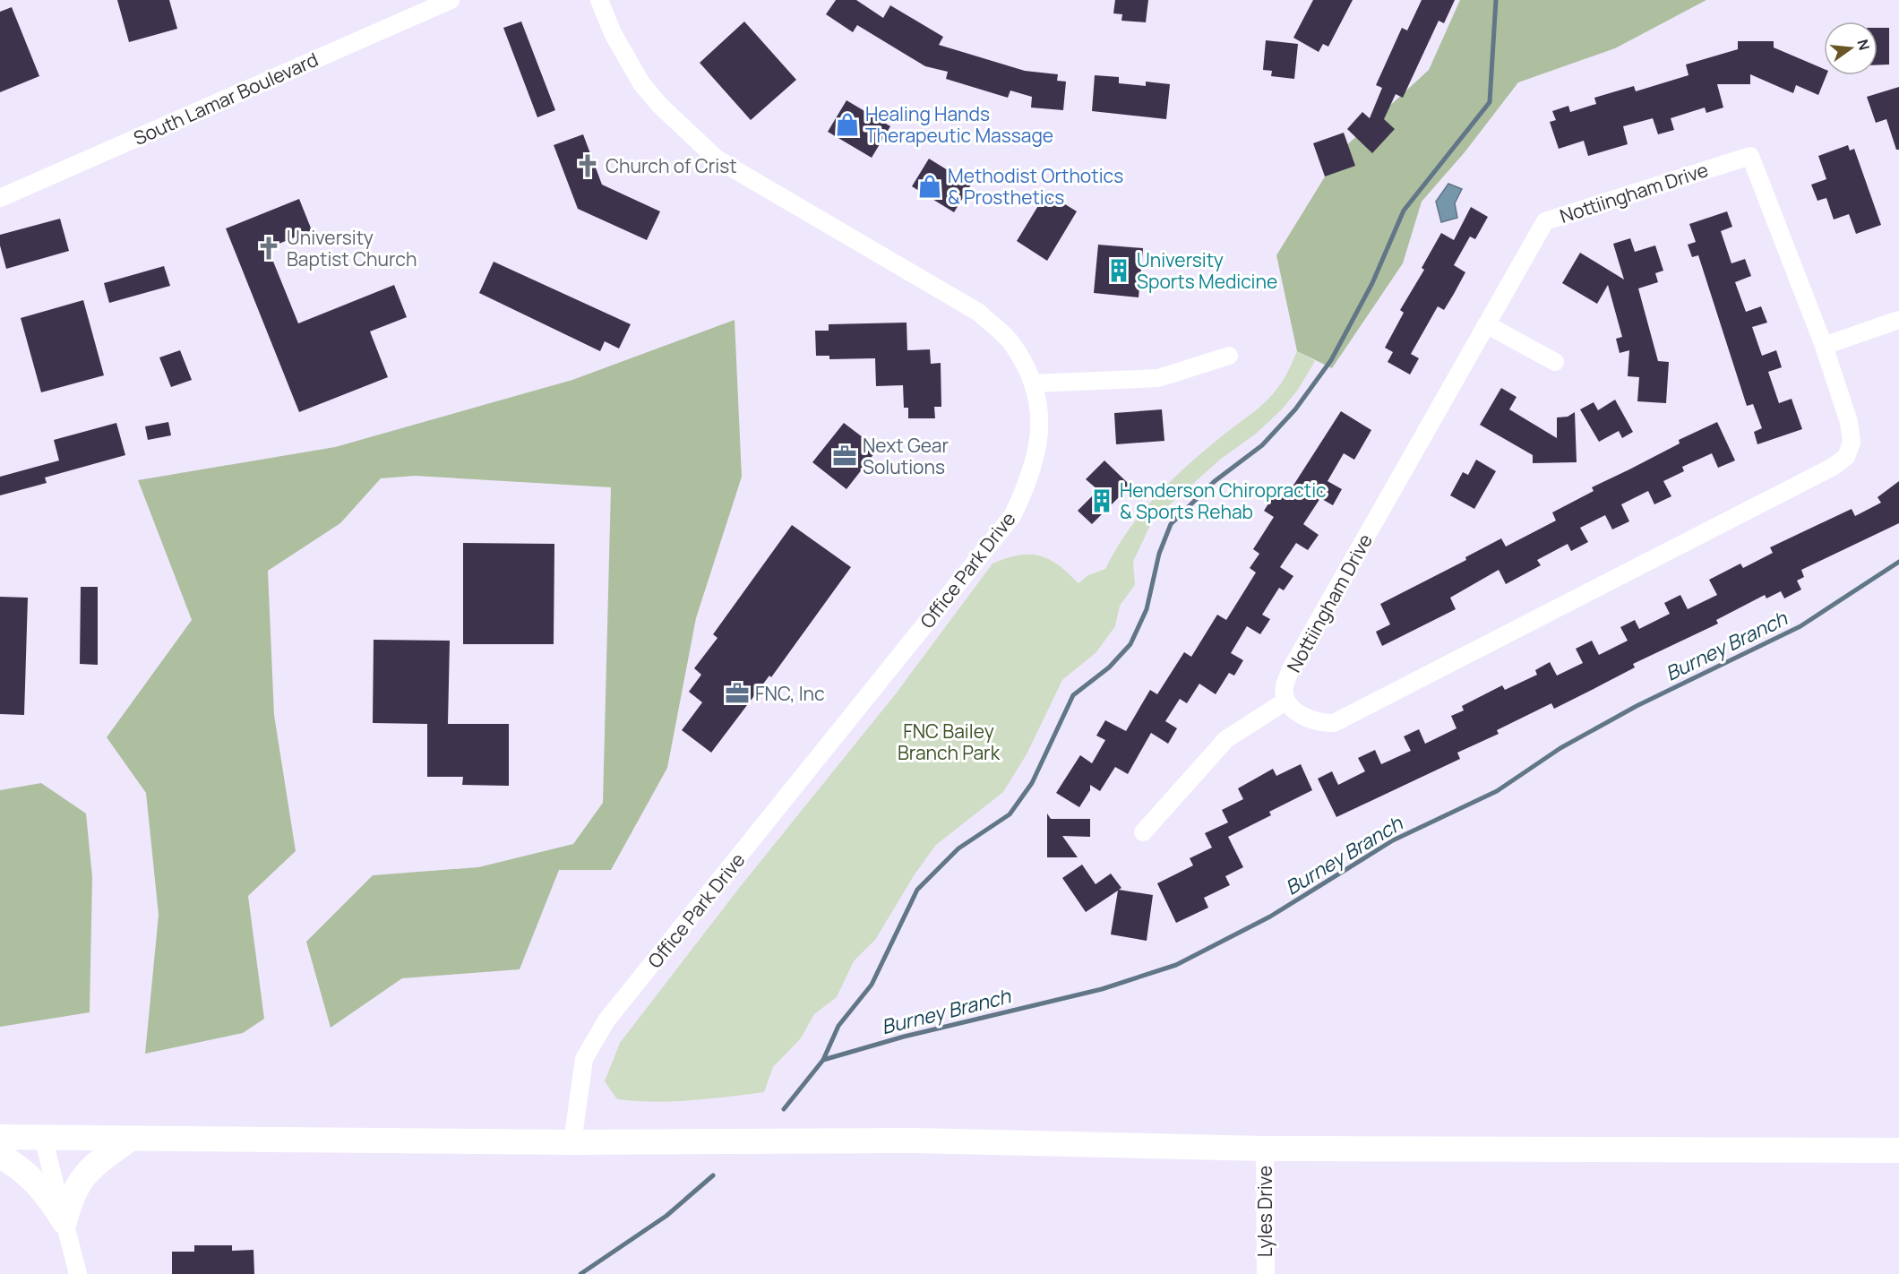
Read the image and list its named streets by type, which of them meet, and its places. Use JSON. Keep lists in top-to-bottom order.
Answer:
{
  "streets": {
    "street": [
      "South Lamar Boulevard",
      "Nottiingham Drive",
      "Office Park Drive",
      "Lyles Drive"
    ]
  },
  "water": ["Burney Branch"],
  "parks": ["FNC Bailey Branch Park"],
  "places": {
    "shop": ["Healing Hands Therapeutic Massage", "Methodist Orthotics & Prosthetics"],
    "church": ["Church of Crist", "University Baptist Church"],
    "building": ["University Sports Medicine", "Henderson Chiropractic & Sports Rehab"],
    "office": ["Next Gear Solutions", "FNC, Inc"]
  },
  "north": "right"
}
